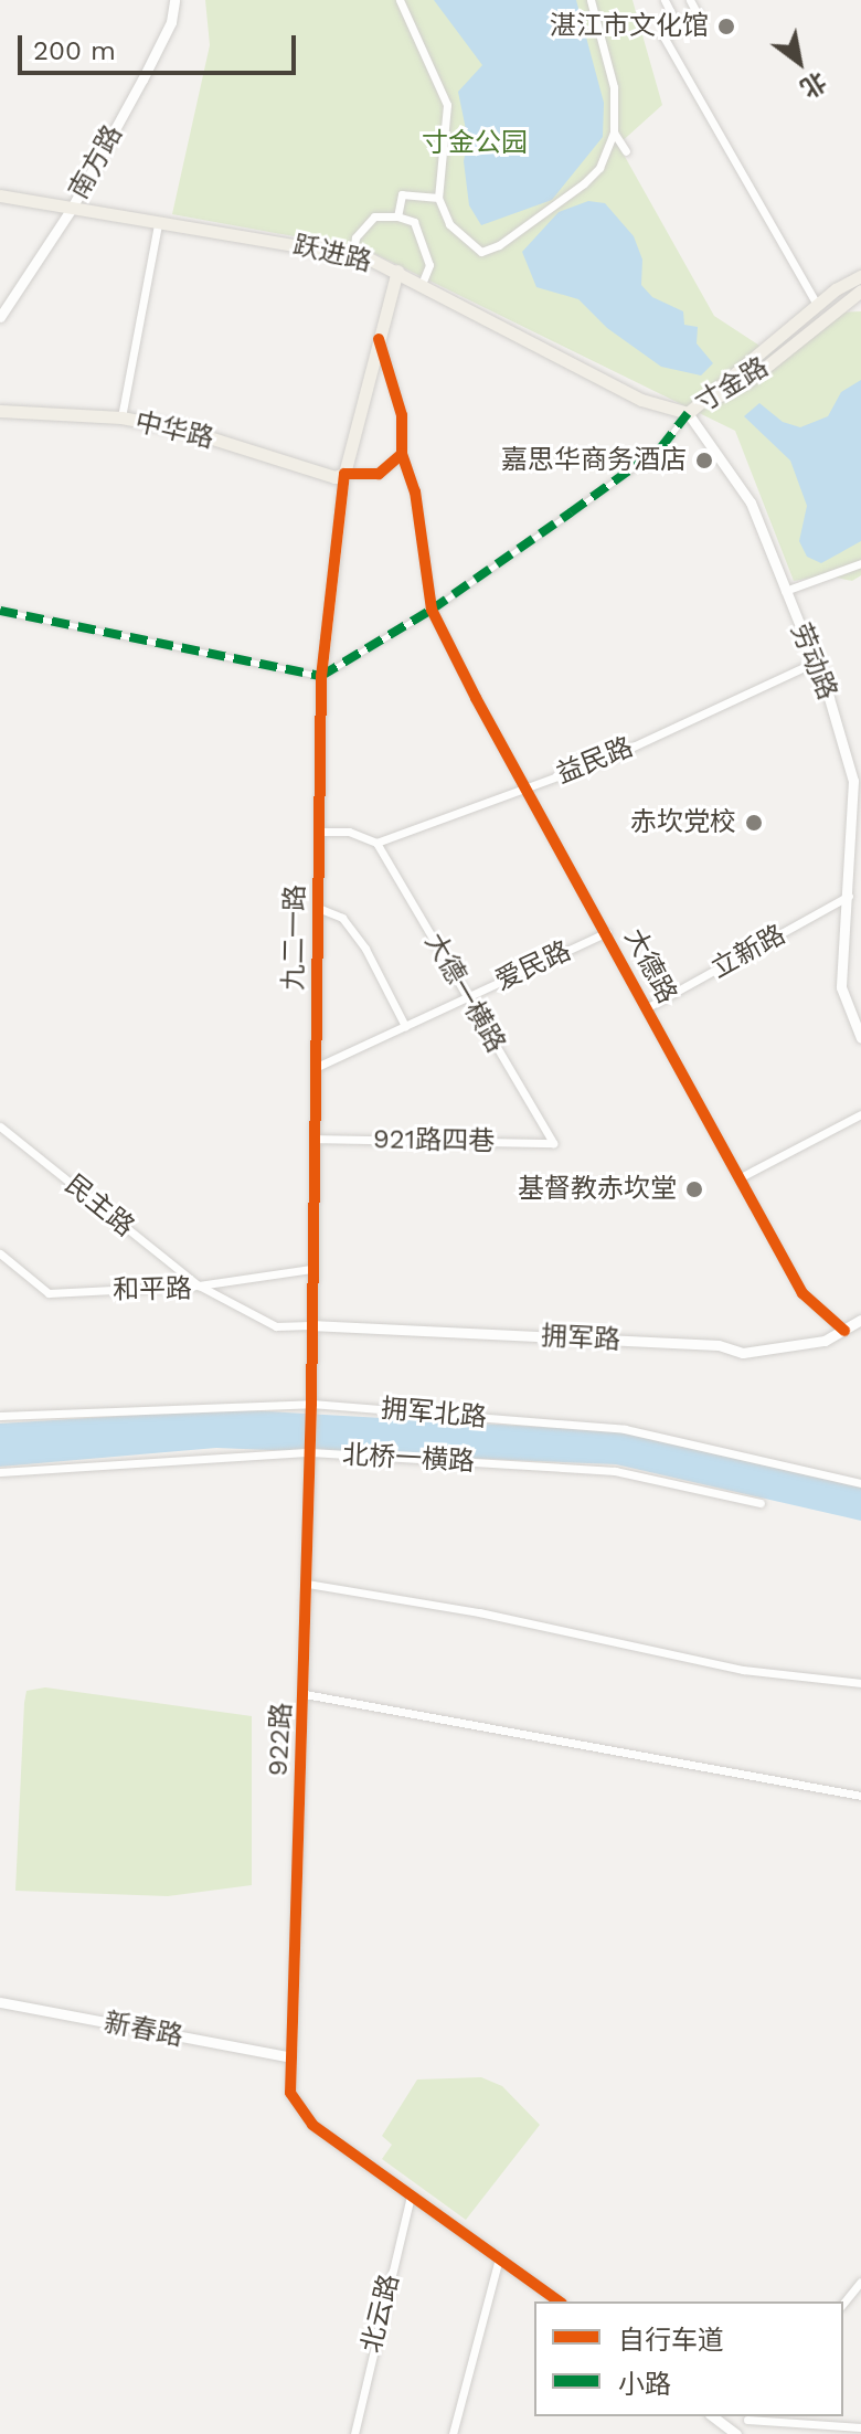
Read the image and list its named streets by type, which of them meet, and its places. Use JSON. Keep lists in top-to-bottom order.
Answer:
{
  "streets": {
    "main road": [
      "跃进路",
      "寸金路",
      "中华路",
      "九二一路"
    ],
    "street": [
      "南方路",
      "劳动路",
      "益民路",
      "立新路",
      "爱民路",
      "大德路",
      "大德一横路",
      "921路四巷",
      "民主路",
      "和平路",
      "拥军路",
      "拥军北路",
      "北桥一横路",
      "922路",
      "新春路",
      "北云路"
    ]
  },
  "crossings": [
    ["南方路", "跃进路"],
    ["跃进路", "寸金路"],
    ["跃进路", "劳动路"],
    ["跃进路", "九二一路"],
    ["寸金路", "劳动路"],
    ["中华路", "九二一路"],
    ["劳动路", "益民路"],
    ["劳动路", "立新路"],
    ["益民路", "大德路"],
    ["益民路", "大德一横路"],
    ["九二一路", "爱民路"],
    ["九二一路", "大德路"],
    ["九二一路", "921路四巷"],
    ["九二一路", "和平路"],
    ["九二一路", "拥军路"],
    ["九二一路", "拥军北路"],
    ["九二一路", "922路"],
    ["立新路", "大德路"],
    ["爱民路", "大德路"],
    ["爱民路", "大德一横路"],
    ["大德路", "拥军路"],
    ["大德一横路", "921路四巷"],
    ["民主路", "和平路"],
    ["和平路", "拥军路"],
    ["拥军北路", "922路"],
    ["北桥一横路", "922路"],
    ["922路", "新春路"],
    ["922路", "北云路"]
  ],
  "parks": ["寸金公园"],
  "places": [
    "湛江市文化馆",
    "嘉思华商务酒店",
    "赤坎党校",
    "基督教赤坎堂"
  ],
  "legend": ["自行车道", "小路"],
  "scale_bar": "200 m",
  "north": "bottom right"
}
